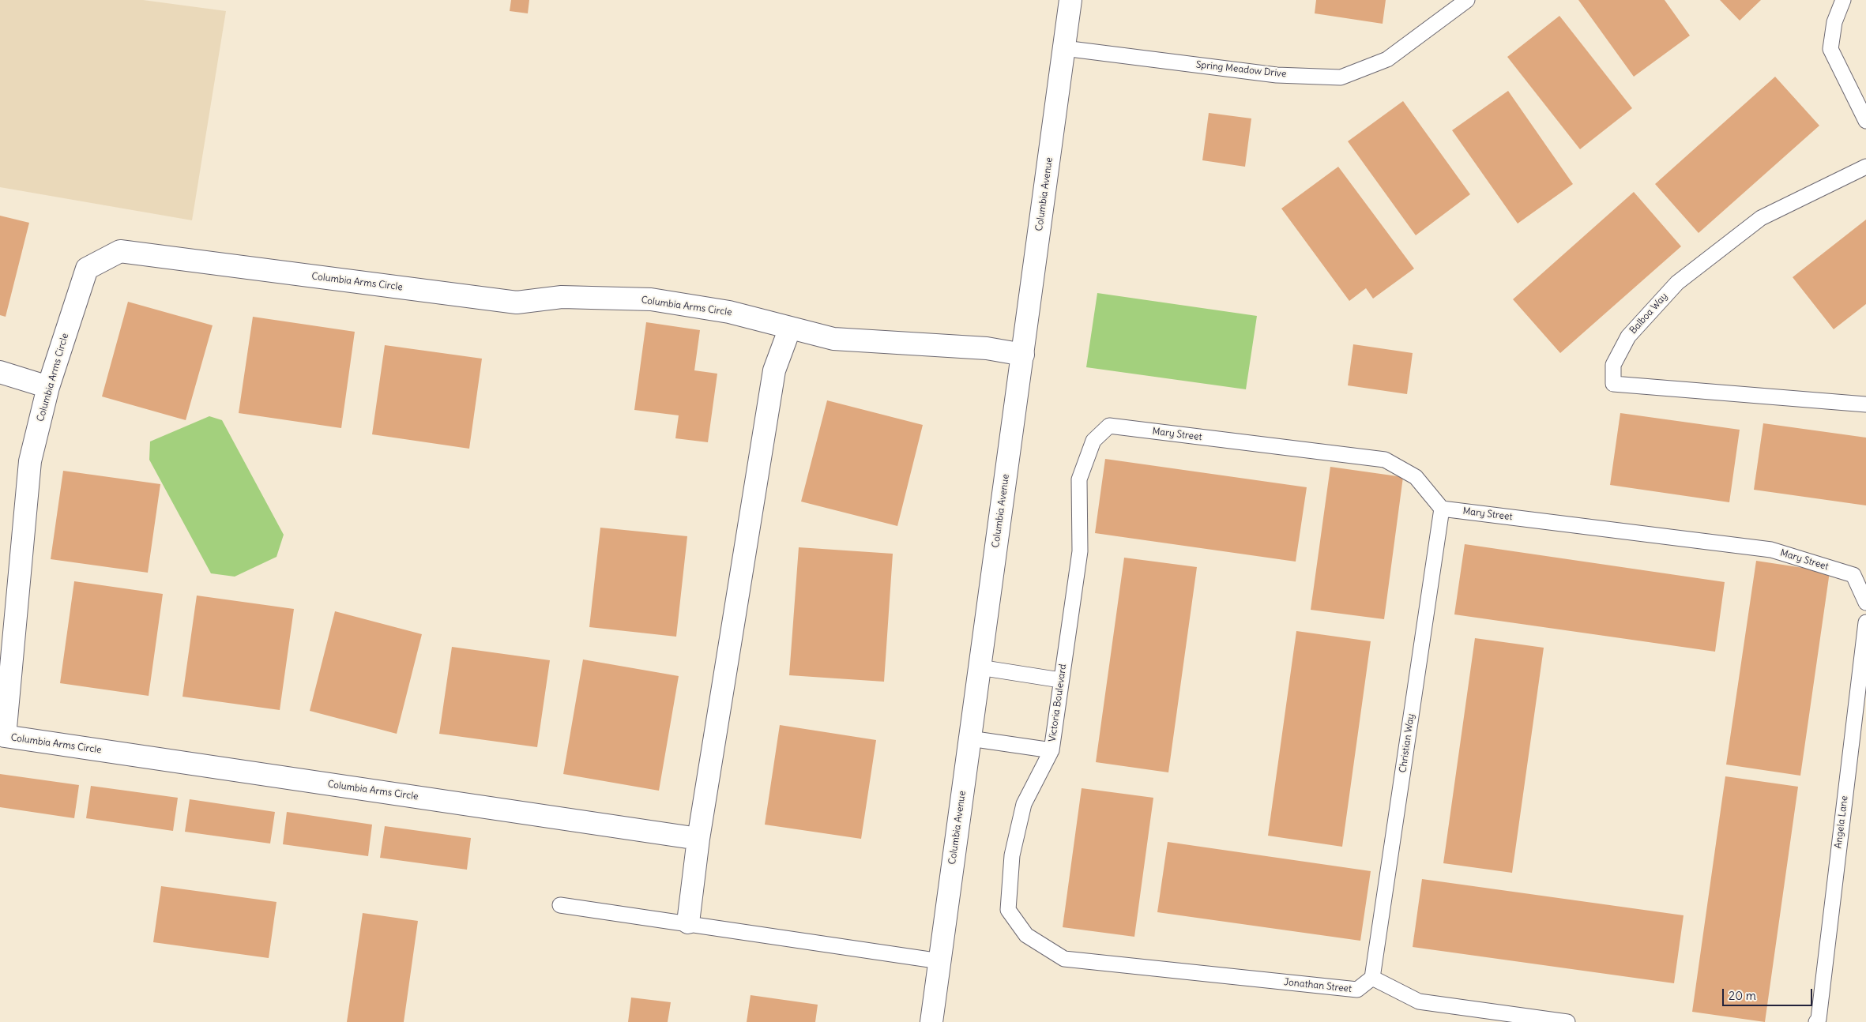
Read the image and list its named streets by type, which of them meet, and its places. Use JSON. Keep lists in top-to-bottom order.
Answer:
{
  "streets": {
    "street": ["Columbia Avenue", "Columbia Arms Circle"],
    "lane": [
      "Spring Meadow Drive",
      "Balboa Way",
      "Mary Street",
      "Victoria Boulevard",
      "Christian Way",
      "Angela Lane",
      "Jonathan Street"
    ]
  },
  "crossings": [
    ["Spring Meadow Drive", "Columbia Avenue"],
    ["Columbia Avenue", "Columbia Arms Circle"],
    ["Mary Street", "Victoria Boulevard"],
    ["Mary Street", "Christian Way"],
    ["Victoria Boulevard", "Jonathan Street"],
    ["Christian Way", "Jonathan Street"]
  ],
  "scale_bar": "20 m"
}
